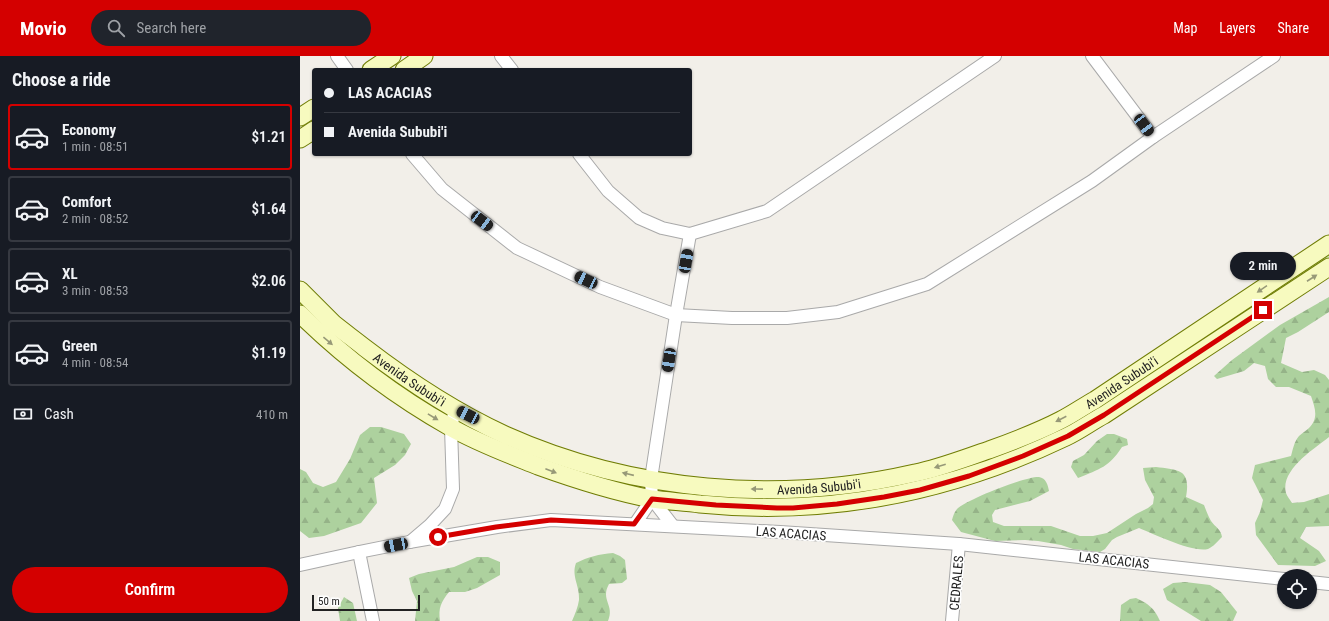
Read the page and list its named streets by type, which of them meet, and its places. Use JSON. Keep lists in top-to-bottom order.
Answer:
{
  "streets": {
    "street": ["Avenida Sububi'i", "LAS ACACIAS", "CEDRALES"]
  },
  "crossings": [
    ["LAS ACACIAS", "CEDRALES"]
  ],
  "scale_bar": "50 m",
  "page": {
    "header": "Movio",
    "search": "Search here",
    "nav": ["Map", "Layers", "Share"],
    "heading": "Choose a ride",
    "banner": ["LAS ACACIAS", "Avenida Sububi'i"],
    "list": [
      {
        "name": "Economy",
        "note": "1 min · 08:51",
        "value": "$1.21"
      },
      {
        "name": "Comfort",
        "note": "2 min · 08:52",
        "value": "$1.64"
      },
      {
        "name": "XL",
        "note": "3 min · 08:53",
        "value": "$2.06"
      },
      {
        "name": "Green",
        "note": "4 min · 08:54",
        "value": "$1.19"
      }
    ],
    "bubble": "2 min",
    "pay": ["Cash", "410 m"],
    "buttons": "Confirm",
    "scale": "50 m"
  }
}
